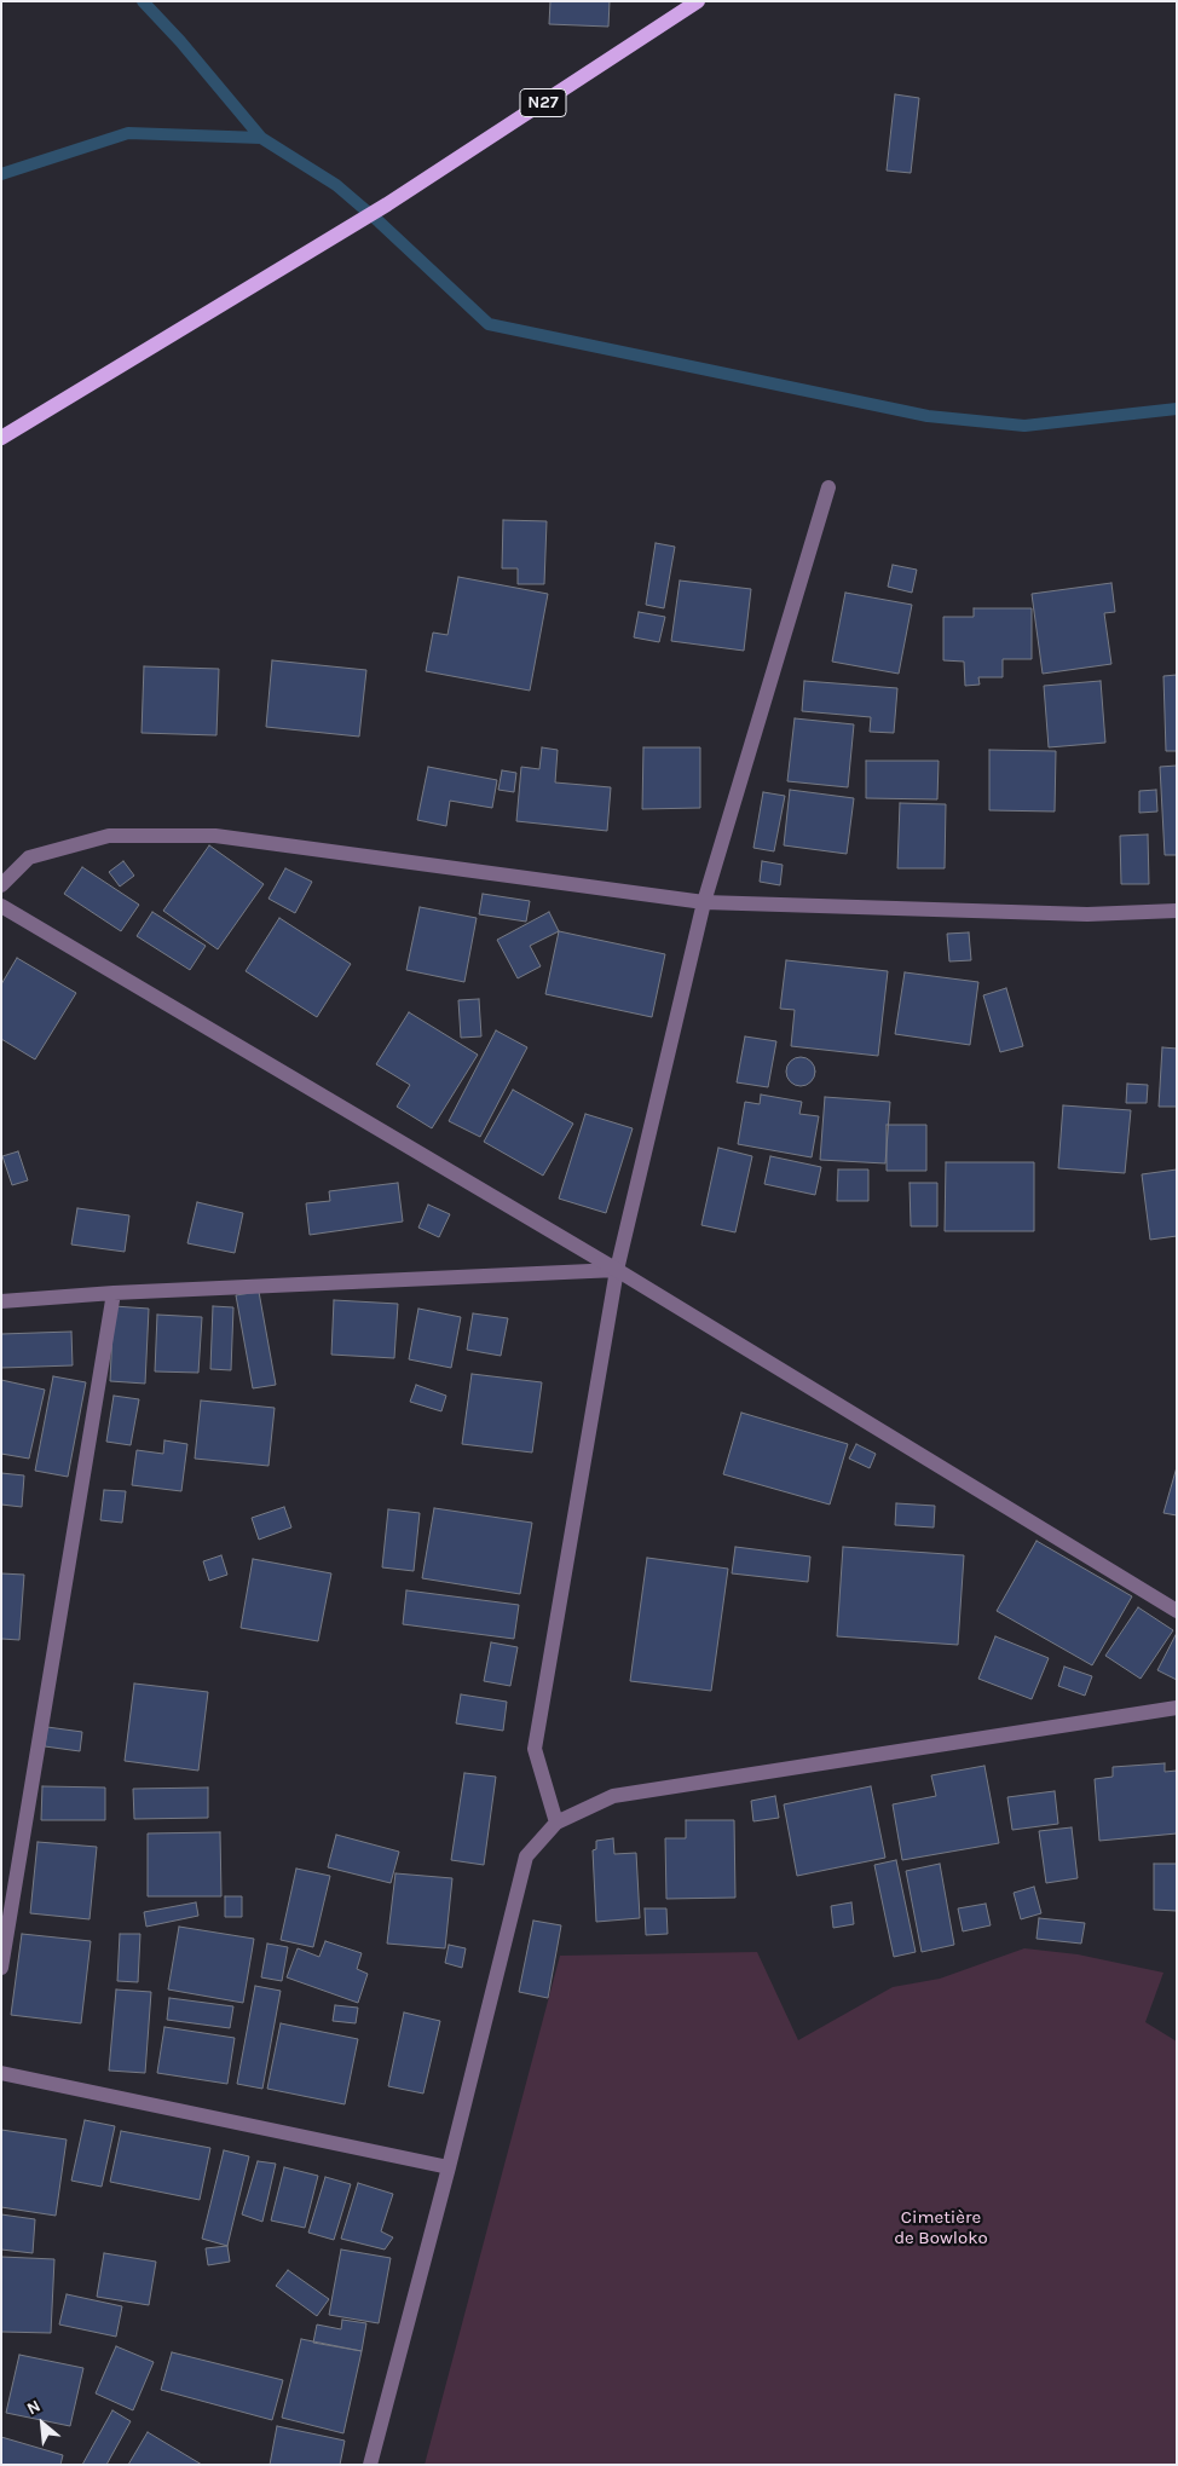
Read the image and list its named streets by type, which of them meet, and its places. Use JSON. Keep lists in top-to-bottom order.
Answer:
{
  "streets": {
    "main road": ["N27"]
  },
  "parks": ["Cimetière de Bowloko"],
  "north": "top left"
}
